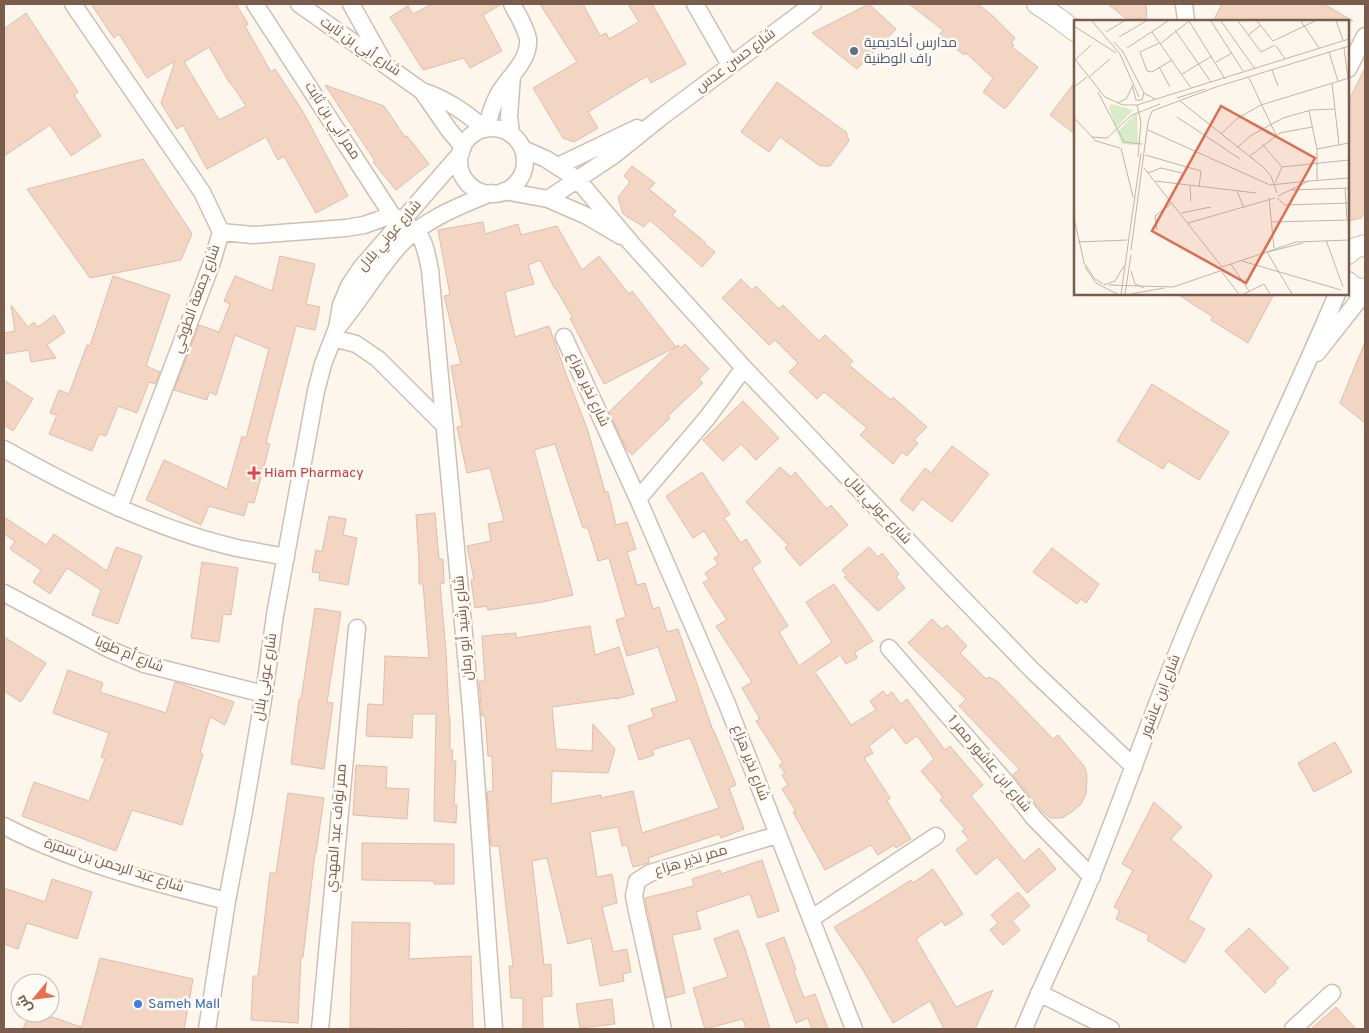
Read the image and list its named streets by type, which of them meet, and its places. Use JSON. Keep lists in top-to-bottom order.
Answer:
{
  "streets": {
    "street": [
      "شارع أبي بن ثابت",
      "شارع حسن عدس",
      "ممر أبي بن ثابت",
      "شارع عوني بلال",
      "شارع جمعة الطوخي",
      "شارع نذير هزاع",
      "شارع رشيد أبو رمان",
      "شارع أم طوبا",
      "شارع ابن عاشور",
      "شارع ابن عاشور ممر 1",
      "ممر نواف عبد المهدي",
      "ممر نذير هزاع",
      "شارع عبد الرحمن بن سمرة"
    ]
  },
  "crossings": [
    ["شارع أبي بن ثابت", "شارع عوني بلال"],
    ["شارع حسن عدس", "شارع عوني بلال"],
    ["ممر أبي بن ثابت", "شارع عوني بلال"],
    ["ممر أبي بن ثابت", "شارع رشيد أبو رمان"],
    ["شارع عوني بلال", "شارع رشيد أبو رمان"],
    ["شارع عوني بلال", "شارع أم طوبا"],
    ["شارع عوني بلال", "شارع ابن عاشور"],
    ["شارع عوني بلال", "شارع عبد الرحمن بن سمرة"],
    ["شارع نذير هزاع", "ممر نذير هزاع"],
    ["شارع ابن عاشور", "شارع ابن عاشور ممر 1"]
  ],
  "places": {
    "other": ["مدارس أكاديمية راف الوطنية", "Sameh Mall"],
    "health": ["Hiam Pharmacy"]
  },
  "north": "bottom left"
}
